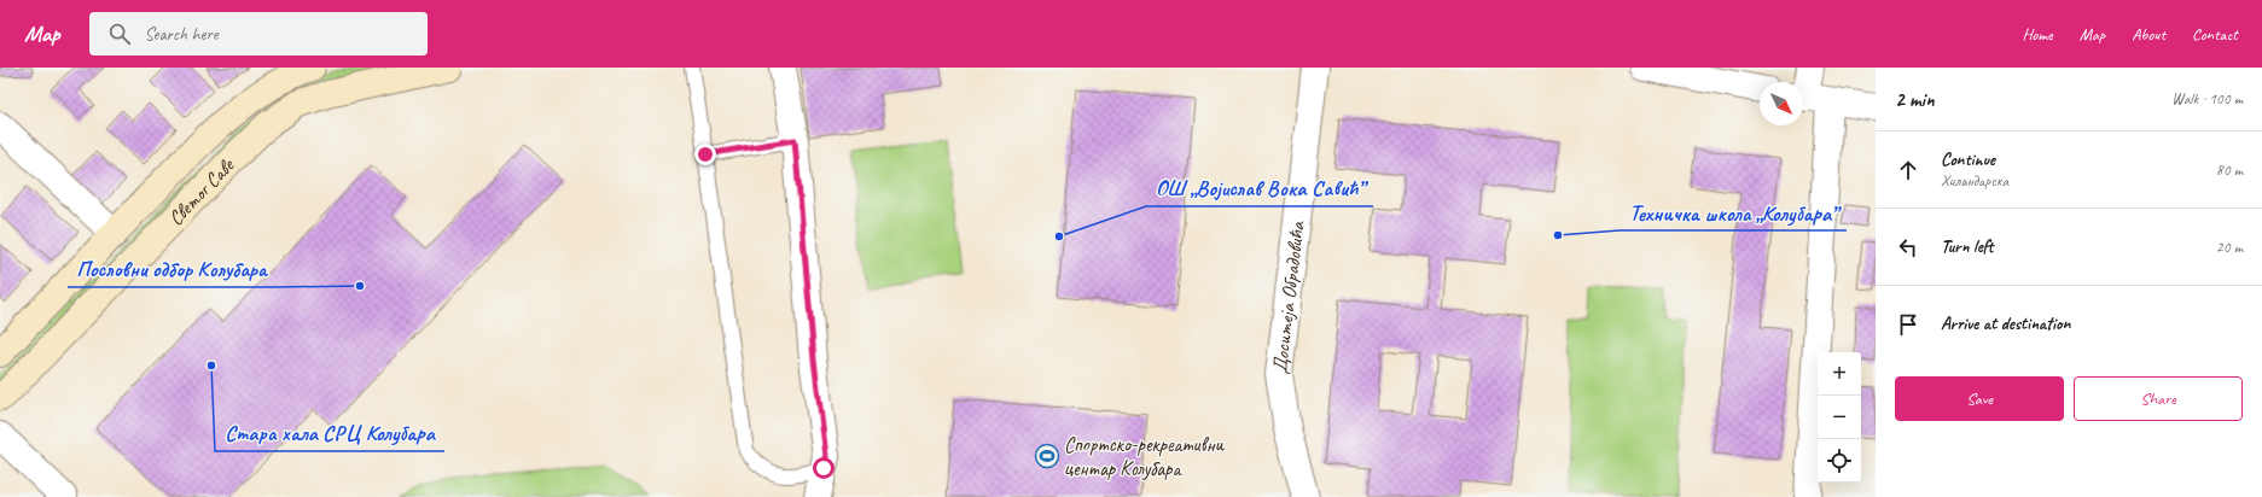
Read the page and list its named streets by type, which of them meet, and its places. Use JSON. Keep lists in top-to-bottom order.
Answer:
{
  "streets": {
    "street": ["Светог Саве", "Доситеја Обрадовића"]
  },
  "places": {
    "other": [
      "Техничка школа „Колубара”",
      "ОШ „Војислав Вока Савић”",
      "Пословни одбор Колубара",
      "Стара хала СРЦ Колубара"
    ],
    "sports": ["Спортско-рекреативни центар Колубара"]
  },
  "north": "bottom right",
  "page": {
    "header": "Map",
    "search": "Search here",
    "nav": [
      "Home",
      "Map",
      "About",
      "Contact"
    ],
    "heading": ["2 min", "Walk · 100 m"],
    "list": [
      ["Continue", "Хиландарска", "80 m"],
      ["Turn left", "20 m"],
      "Arrive at destination"
    ],
    "map_buttons": ["+", "−"],
    "buttons": ["Save", "Share"]
  }
}
